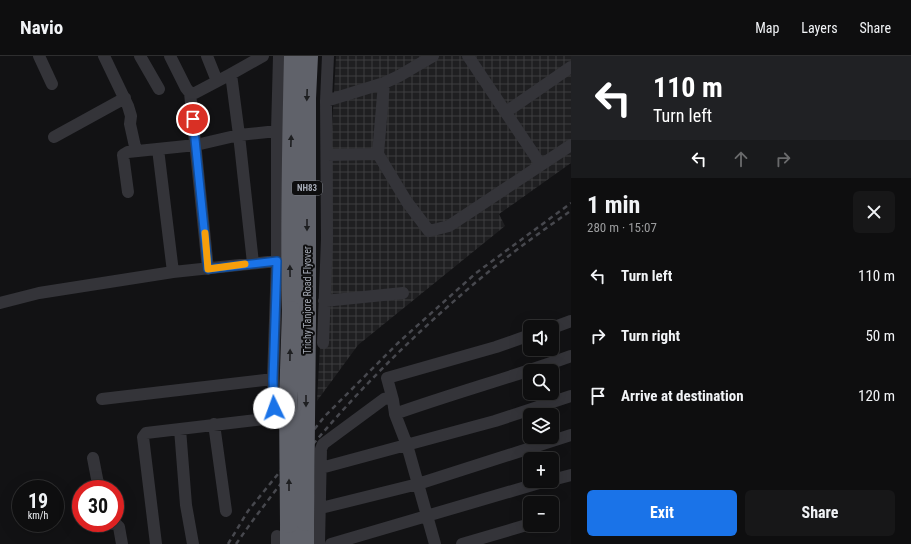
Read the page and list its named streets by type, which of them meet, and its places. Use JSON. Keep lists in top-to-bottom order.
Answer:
{
  "streets": {
    "highway": ["NH83", "Trichy Tanjore Road Flyover"]
  },
  "page": {
    "header": "Navio",
    "nav": ["Map", "Layers", "Share"],
    "turn": ["110 m", "Turn left"],
    "heading": ["1 min", "280 m · 15:07"],
    "list": [
      {
        "name": "Turn left",
        "value": "110 m"
      },
      {
        "name": "Turn right",
        "value": "50 m"
      },
      {
        "name": "Arrive at destination",
        "value": "120 m"
      }
    ],
    "map_buttons": ["+", "−"],
    "speed": "19 km/h",
    "limit": "30",
    "buttons": ["Exit", "Share"]
  }
}
